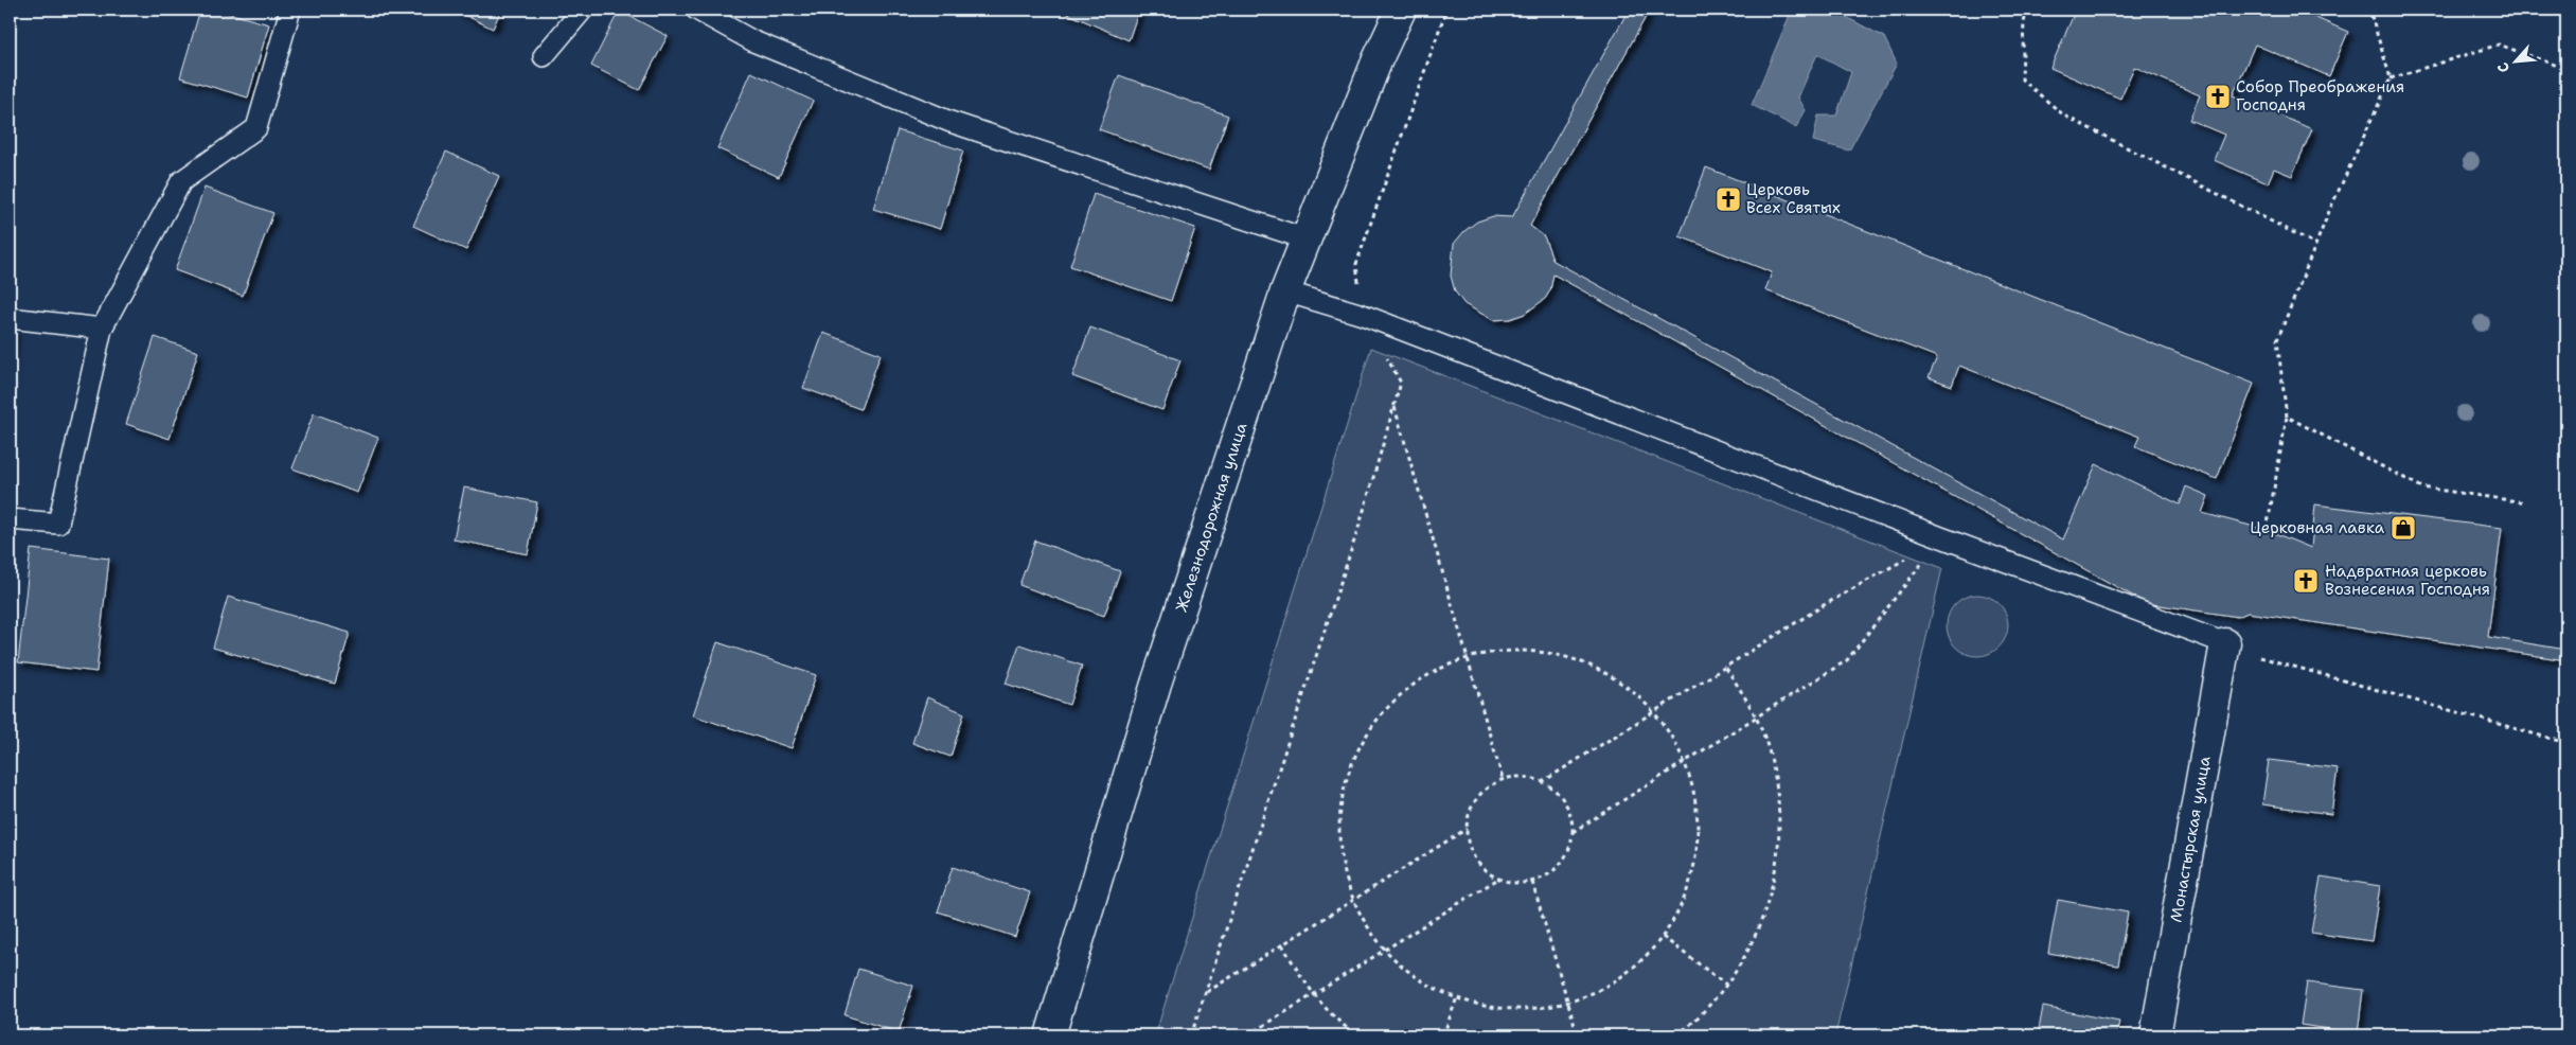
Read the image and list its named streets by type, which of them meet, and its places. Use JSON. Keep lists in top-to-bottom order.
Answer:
{
  "streets": {
    "street": ["Железнодорожная улица", "Монастырская улица"]
  },
  "places": {
    "church": ["Собор Преображения Господня", "Церковь Всех Святых", "Надвратная церковь Вознесения Господня"],
    "shop": ["Церковная лавка"]
  },
  "north": "bottom left"
}
